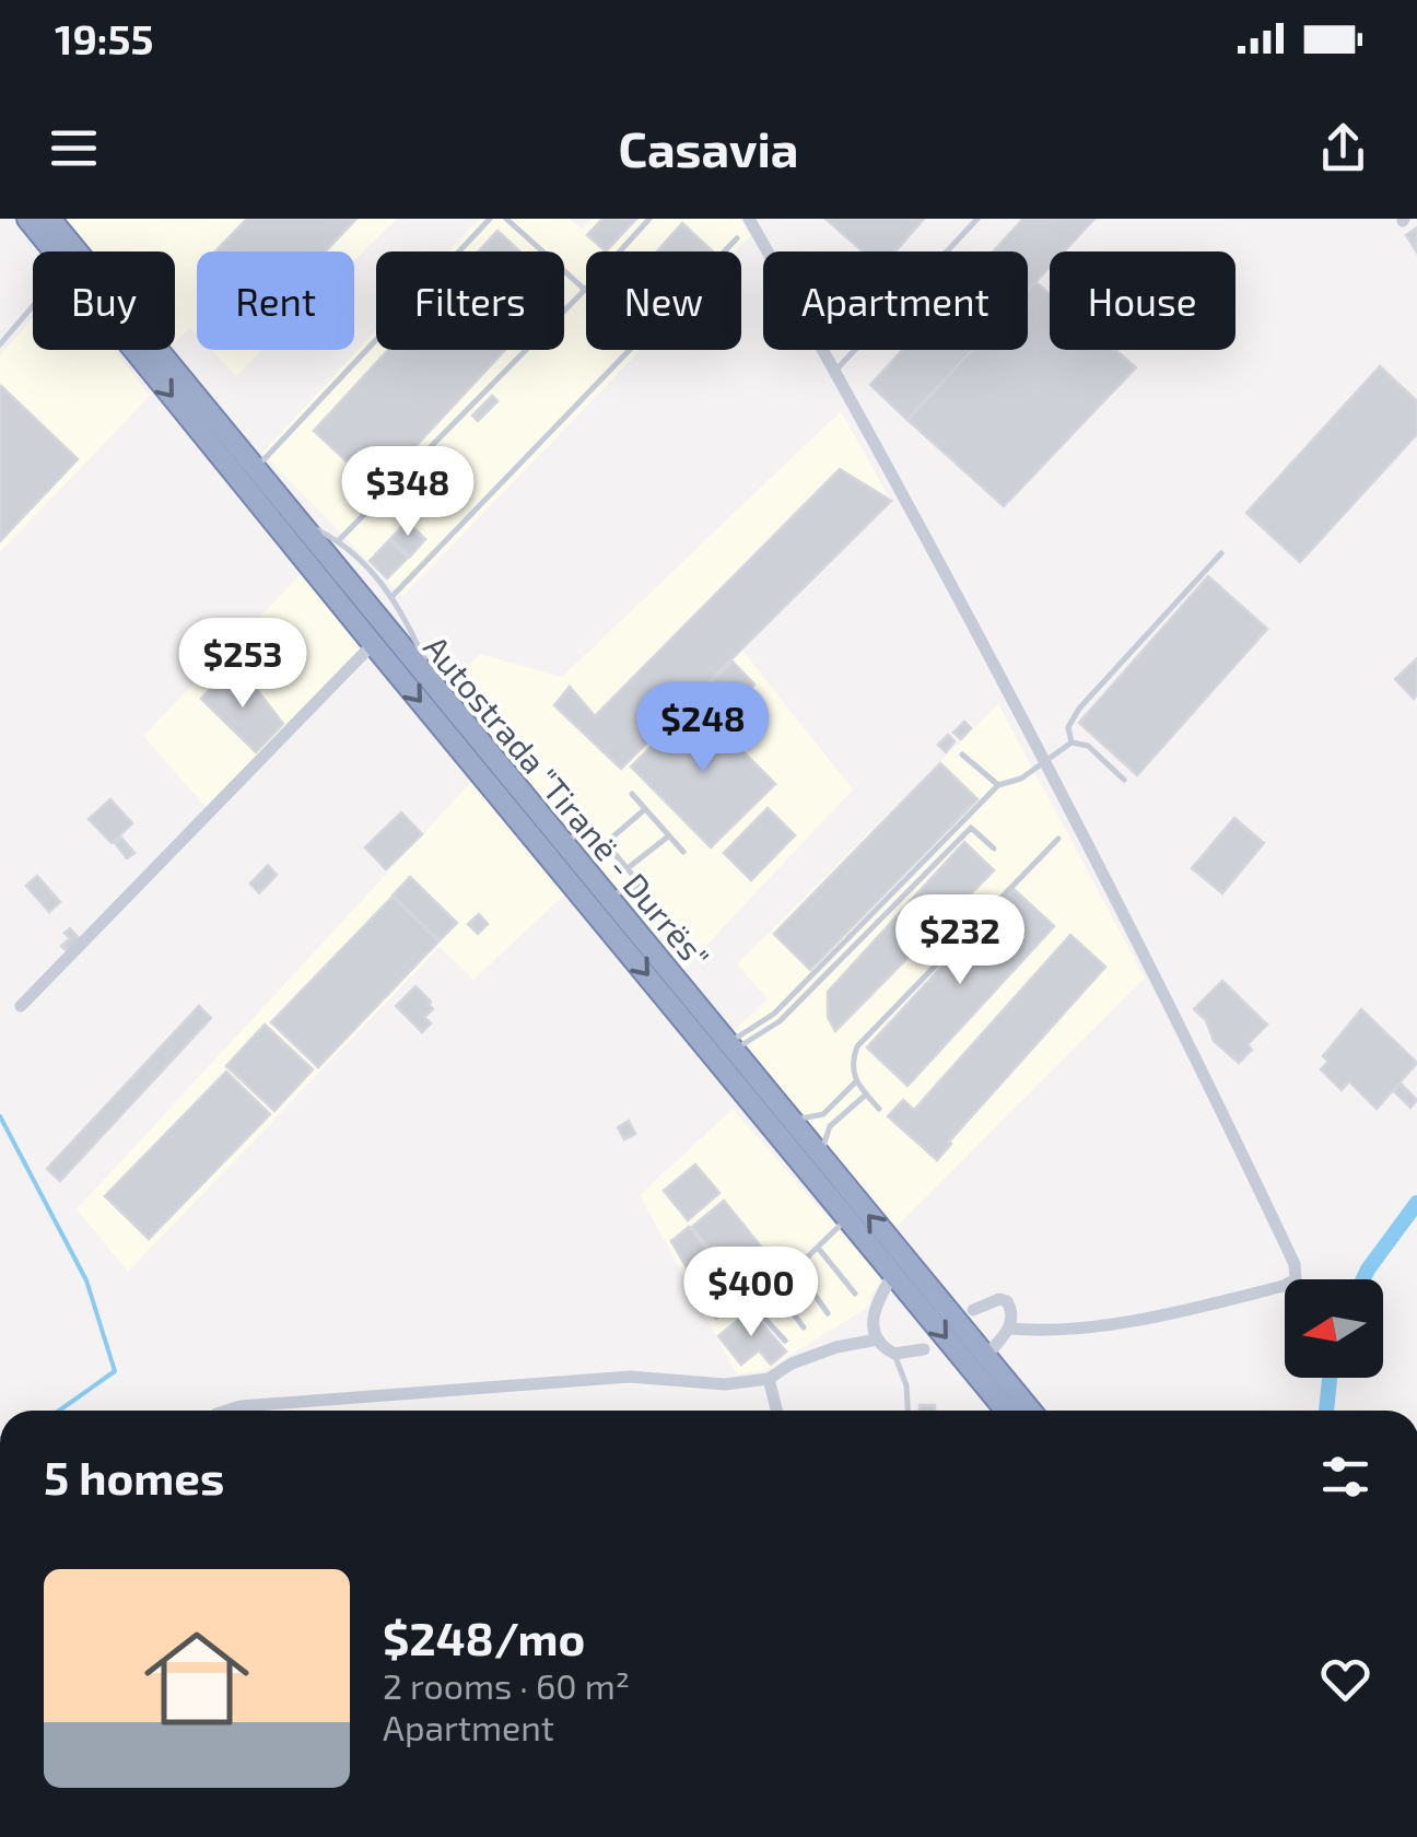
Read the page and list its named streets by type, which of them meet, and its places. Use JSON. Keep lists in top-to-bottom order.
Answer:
{
  "streets": {
    "highway": ["Autostrada \"Tiranë - Durrës\""]
  },
  "north": "left",
  "page": {
    "status": "19:55",
    "header": "Casavia",
    "chip": [
      "Buy",
      "Rent",
      "Filters",
      "New",
      "Apartment",
      "House"
    ],
    "price": [
      "$348",
      "$253",
      "$248",
      "$232",
      "$400"
    ],
    "heading": "5 homes",
    "list": [
      {
        "name": "$248/mo",
        "note": "2 rooms · 60 m² · Apartment"
      }
    ]
  }
}
